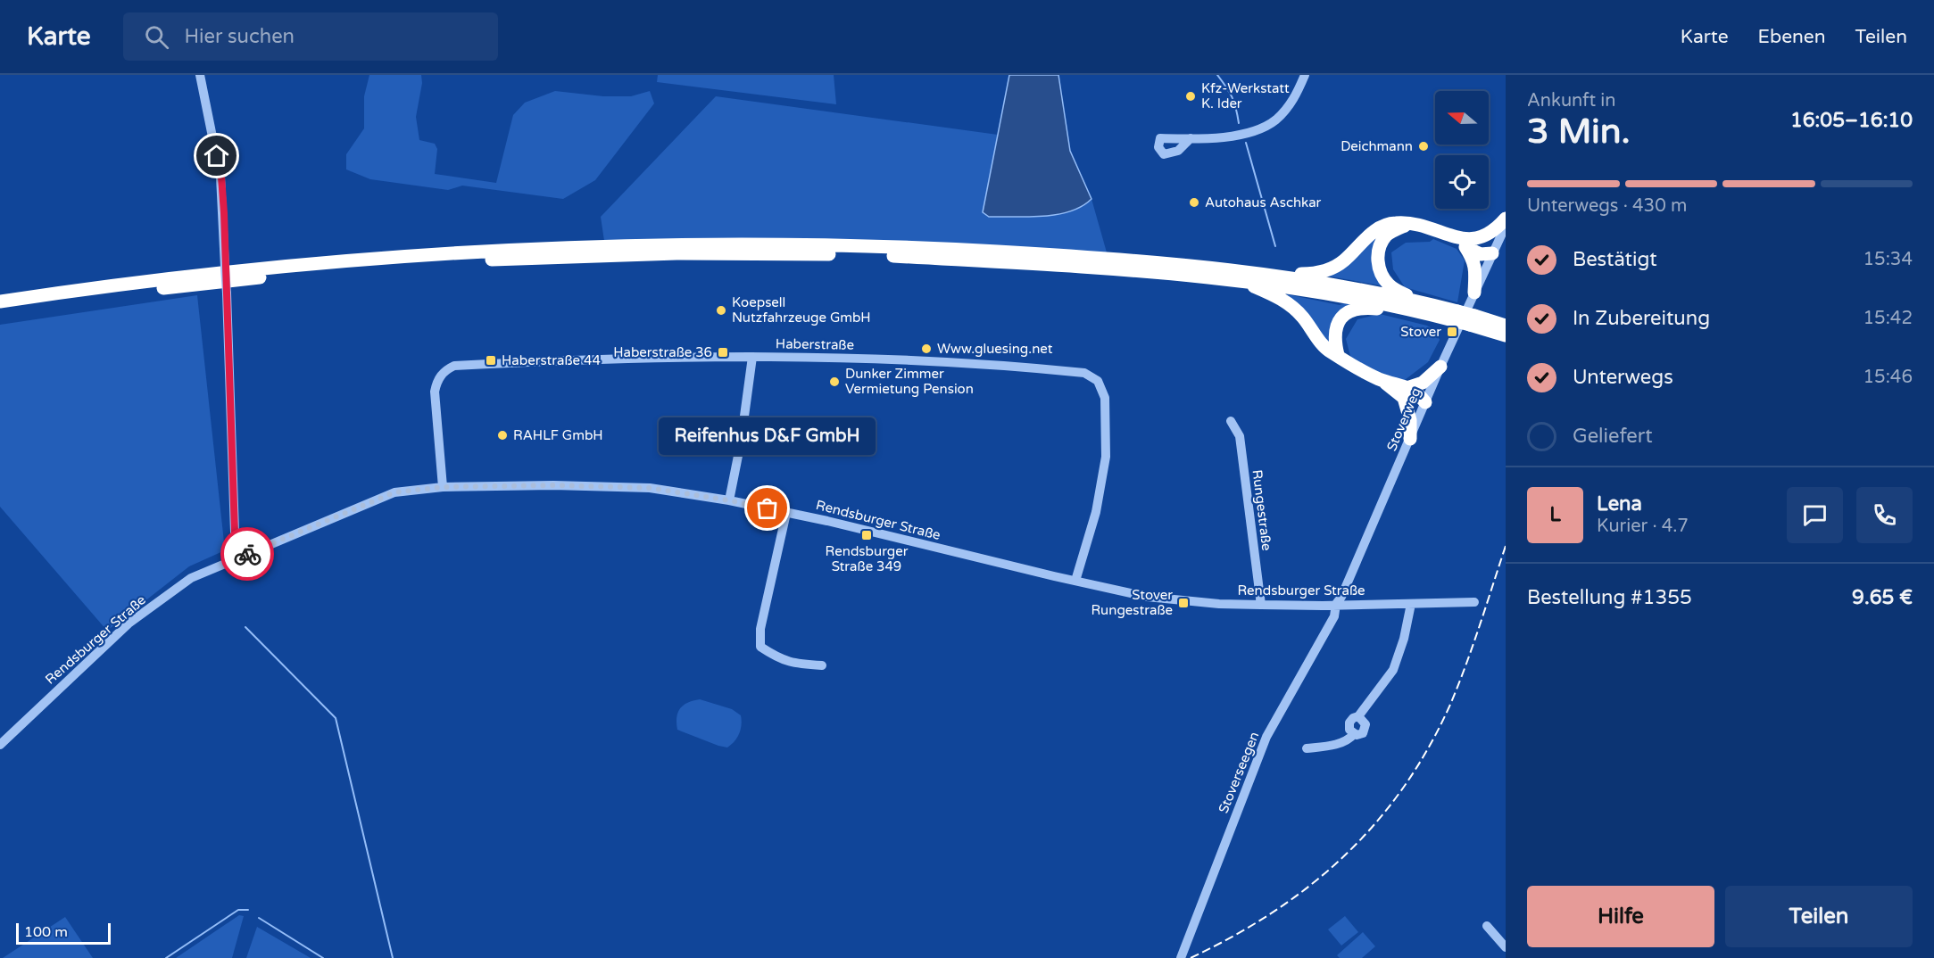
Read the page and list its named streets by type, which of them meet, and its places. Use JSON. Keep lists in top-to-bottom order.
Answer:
{
  "streets": {
    "street": [
      "Haberstraße",
      "Stoverweg",
      "Rungestraße",
      "Rendsburger Straße",
      "Stoverseegen"
    ]
  },
  "crossings": [
    ["Haberstraße", "Rendsburger Straße"],
    ["Stoverweg", "Rendsburger Straße"],
    ["Stoverweg", "Stoverseegen"],
    ["Rungestraße", "Rendsburger Straße"],
    ["Rendsburger Straße", "Stoverseegen"]
  ],
  "places": {
    "other": [
      "Kfz-Werkstatt K. Ider",
      "Deichmann",
      "Autohaus Aschkar",
      "Koepsell Nutzfahrzeuge GmbH",
      "Www.gluesing.net",
      "Dunker Zimmer Vermietung Pension",
      "RAHLF GmbH",
      "Reifenhus D&F GmbH"
    ],
    "transit": [
      "Stover",
      "Haberstraße 36",
      "Haberstraße 44",
      "Rendsburger Straße 349",
      "Stover Rungestraße"
    ]
  },
  "scale_bar": "100 m",
  "north": "left",
  "page": {
    "header": "Karte",
    "search": "Hier suchen",
    "nav": ["Karte", "Ebenen", "Teilen"],
    "heading": ["3 Min.", "Ankunft in", "16:05–16:10"],
    "panel": [
      "Lena",
      "Kurier · 4.7",
      "Bestellung #1355",
      "9.65 €"
    ],
    "bar": "Unterwegs · 430 m",
    "list": [
      ["Bestätigt", "15:34"],
      ["In Zubereitung", "15:42"],
      ["Unterwegs", "15:46"],
      "Geliefert"
    ],
    "bubble": "Reifenhus D&F GmbH",
    "round": "L",
    "buttons": ["Hilfe", "Teilen"],
    "scale": "100 m"
  }
}
